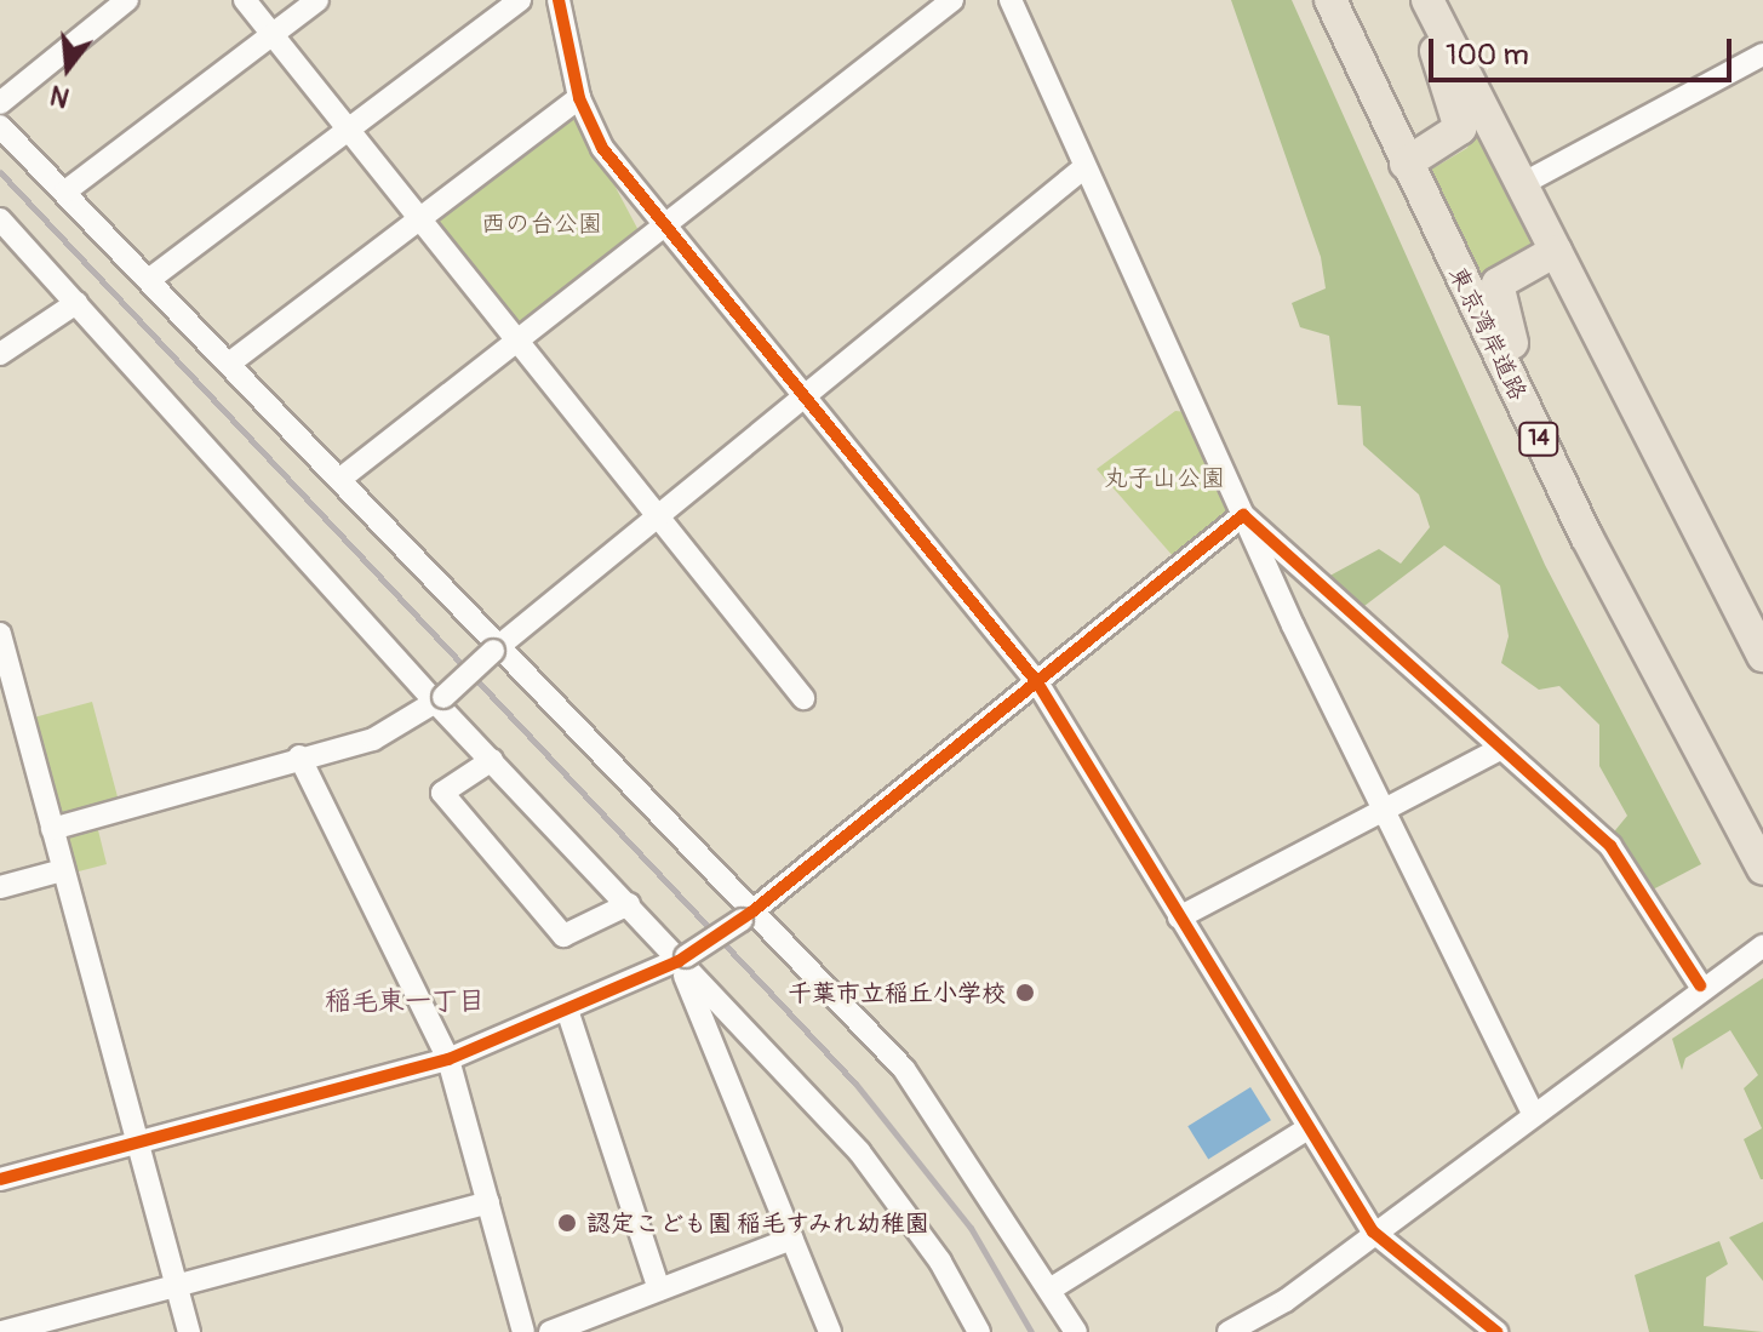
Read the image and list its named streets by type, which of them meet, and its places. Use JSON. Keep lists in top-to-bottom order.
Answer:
{
  "streets": {
    "highway": ["東京湾岸道路", "14"]
  },
  "districts": ["稲毛東一丁目"],
  "parks": ["西の台公園", "丸子山公園"],
  "places": ["千葉市立稲丘小学校", "認定こども園 稲毛すみれ幼稚園"],
  "scale_bar": "100 m",
  "north": "bottom"
}
